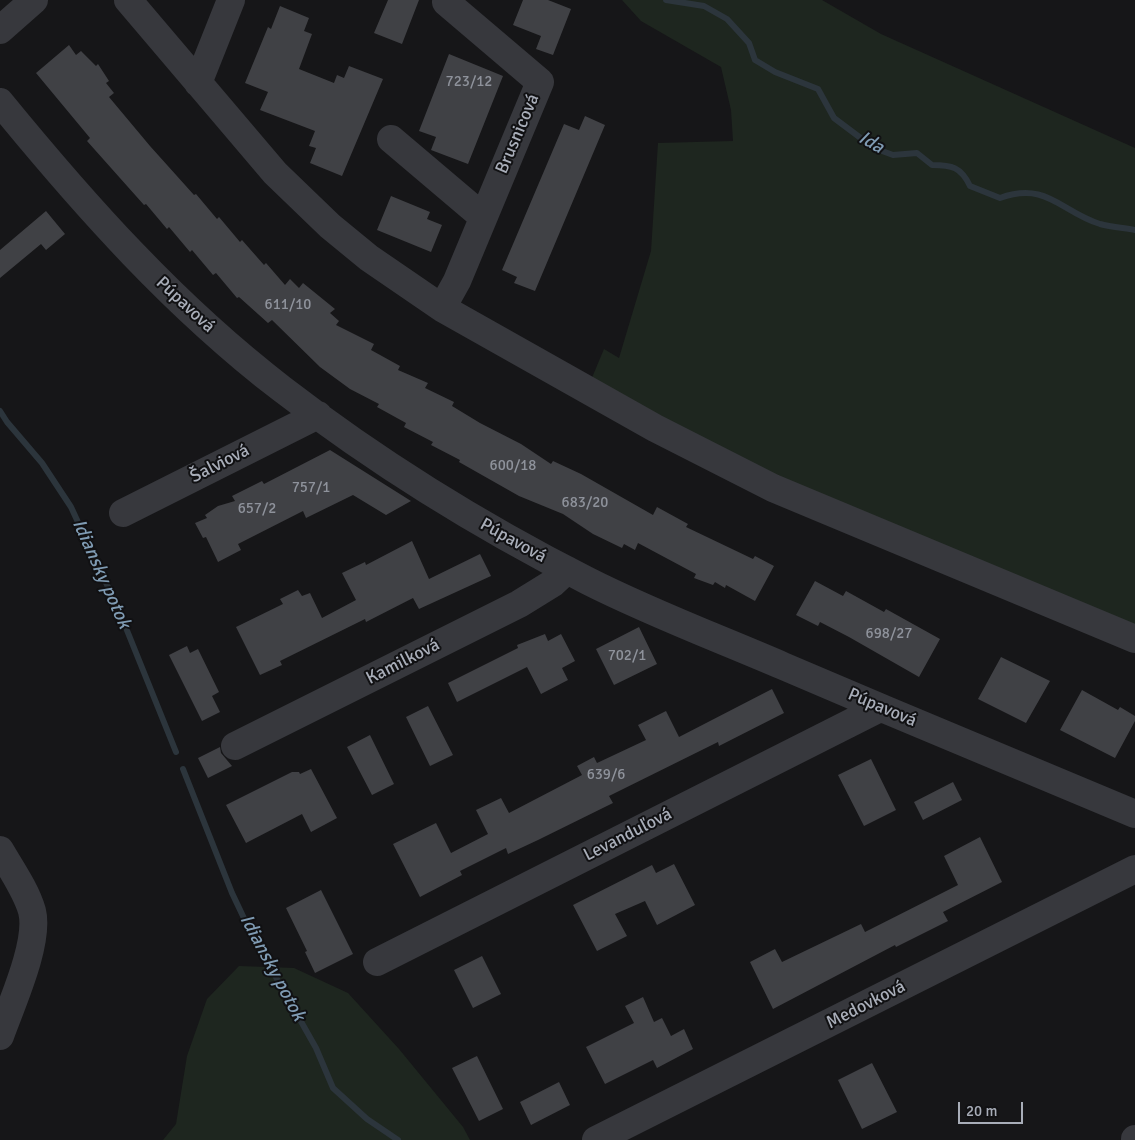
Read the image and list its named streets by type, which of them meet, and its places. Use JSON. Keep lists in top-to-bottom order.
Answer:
{
  "streets": {
    "street": [
      "Brusnicová",
      "Púpavová",
      "Šalviová",
      "Kamilková",
      "Levanduľová",
      "Medovková"
    ]
  },
  "crossings": [
    ["Púpavová", "Šalviová"],
    ["Púpavová", "Kamilková"],
    ["Púpavová", "Levanduľová"]
  ],
  "water": ["Ida", "Idiansky potok"],
  "house_numbers": [
    "723/12",
    "611/10",
    "600/18",
    "757/1",
    "683/20",
    "657/2",
    "698/27",
    "702/1",
    "639/6"
  ],
  "scale_bar": "20 m"
}
